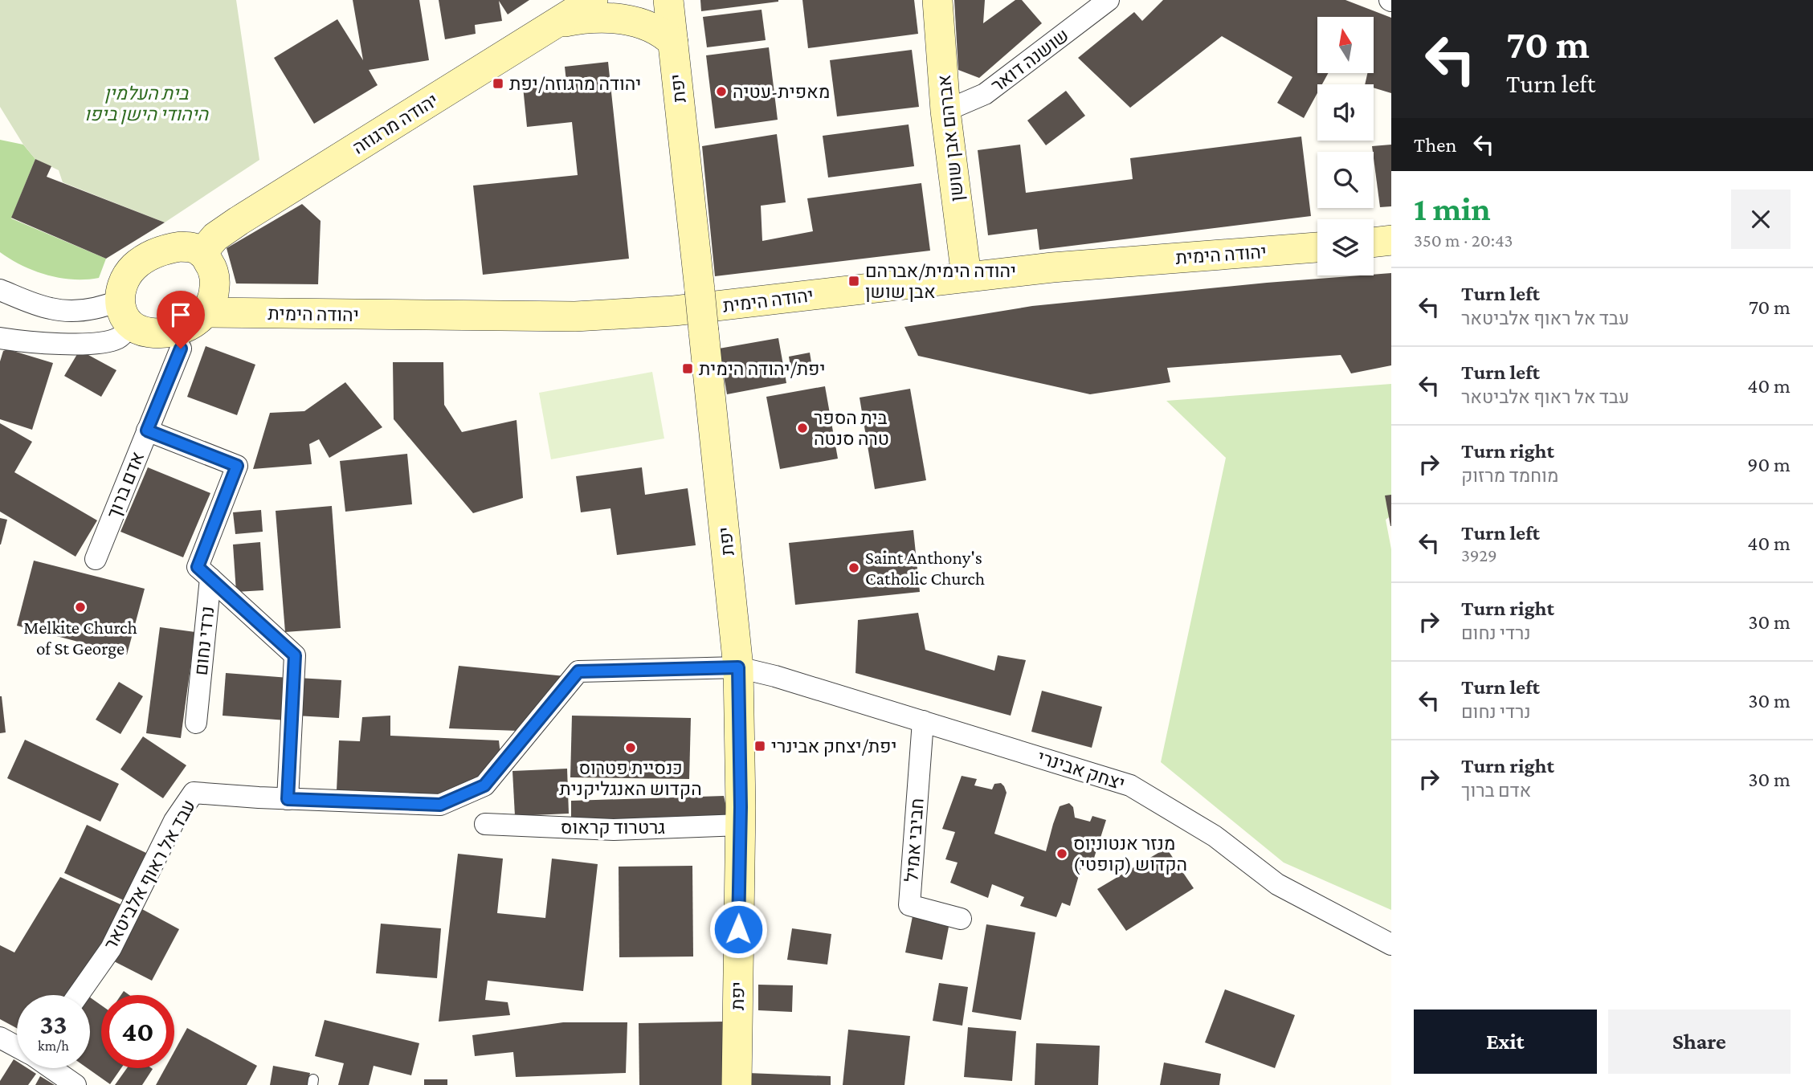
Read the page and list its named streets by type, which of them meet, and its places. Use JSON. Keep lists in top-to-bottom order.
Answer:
{
  "streets": {
    "street": [
      "שושנה דואר",
      "יפת",
      "יהודה מרגוזה",
      "אברהם אבן שושן",
      "יהודה הימית",
      "אדם ברוך",
      "נרדי נחום",
      "יצחק אבינרי",
      "גרטרוד קראוס",
      "חביבי אמיל",
      "עבד אל ראוף אלביטאר"
    ]
  },
  "crossings": [
    ["שושנה דואר", "אברהם אבן שושן"],
    ["יפת", "יצחק אבינרי"],
    ["יפת", "גרטרוד קראוס"],
    ["יפת", "עבד אל ראוף אלביטאר"],
    ["יהודה מרגוזה", "יהודה הימית"],
    ["אברהם אבן שושן", "יהודה הימית"],
    ["אדם ברוך", "נרדי נחום"],
    ["יצחק אבינרי", "חביבי אמיל"],
    ["יצחק אבינרי", "עבד אל ראוף אלביטאר"]
  ],
  "parks": ["בית העלמין היהודי הישן ביפו"],
  "places": {
    "transit": [
      "יהודה מרגוזה/יפת",
      "יהודה הימית/אברהם אבן שושן",
      "יפת/יהודה הימית",
      "יפת/יצחק אבינרי"
    ],
    "other": [
      "מאפית-עטיה",
      "בית הספר טרה סנטה",
      "Saint Anthony's Catholic Church",
      "Melkite Church of St George",
      "כנסיית פטרוס הקדוש האנגליקנית",
      "מנזר אנטוניוס הקדוש (קופטי)"
    ]
  },
  "north": "top",
  "page": {
    "turn": ["70 m", "Turn left"],
    "then": "Then",
    "heading": ["1 min", "350 m · 20:43"],
    "list": [
      {
        "name": "Turn left",
        "note": "עבד אל ראוף אלביטאר",
        "value": "70 m"
      },
      {
        "name": "Turn left",
        "note": "עבד אל ראוף אלביטאר",
        "value": "40 m"
      },
      {
        "name": "Turn right",
        "note": "מוחמד מרזוק",
        "value": "90 m"
      },
      {
        "name": "Turn left",
        "note": "3929",
        "value": "40 m"
      },
      {
        "name": "Turn right",
        "note": "נרדי נחום",
        "value": "30 m"
      },
      {
        "name": "Turn left",
        "note": "נרדי נחום",
        "value": "30 m"
      },
      {
        "name": "Turn right",
        "note": "אדם ברוך",
        "value": "30 m"
      }
    ],
    "speed": "33 km/h",
    "limit": "40",
    "buttons": ["Exit", "Share"]
  }
}
